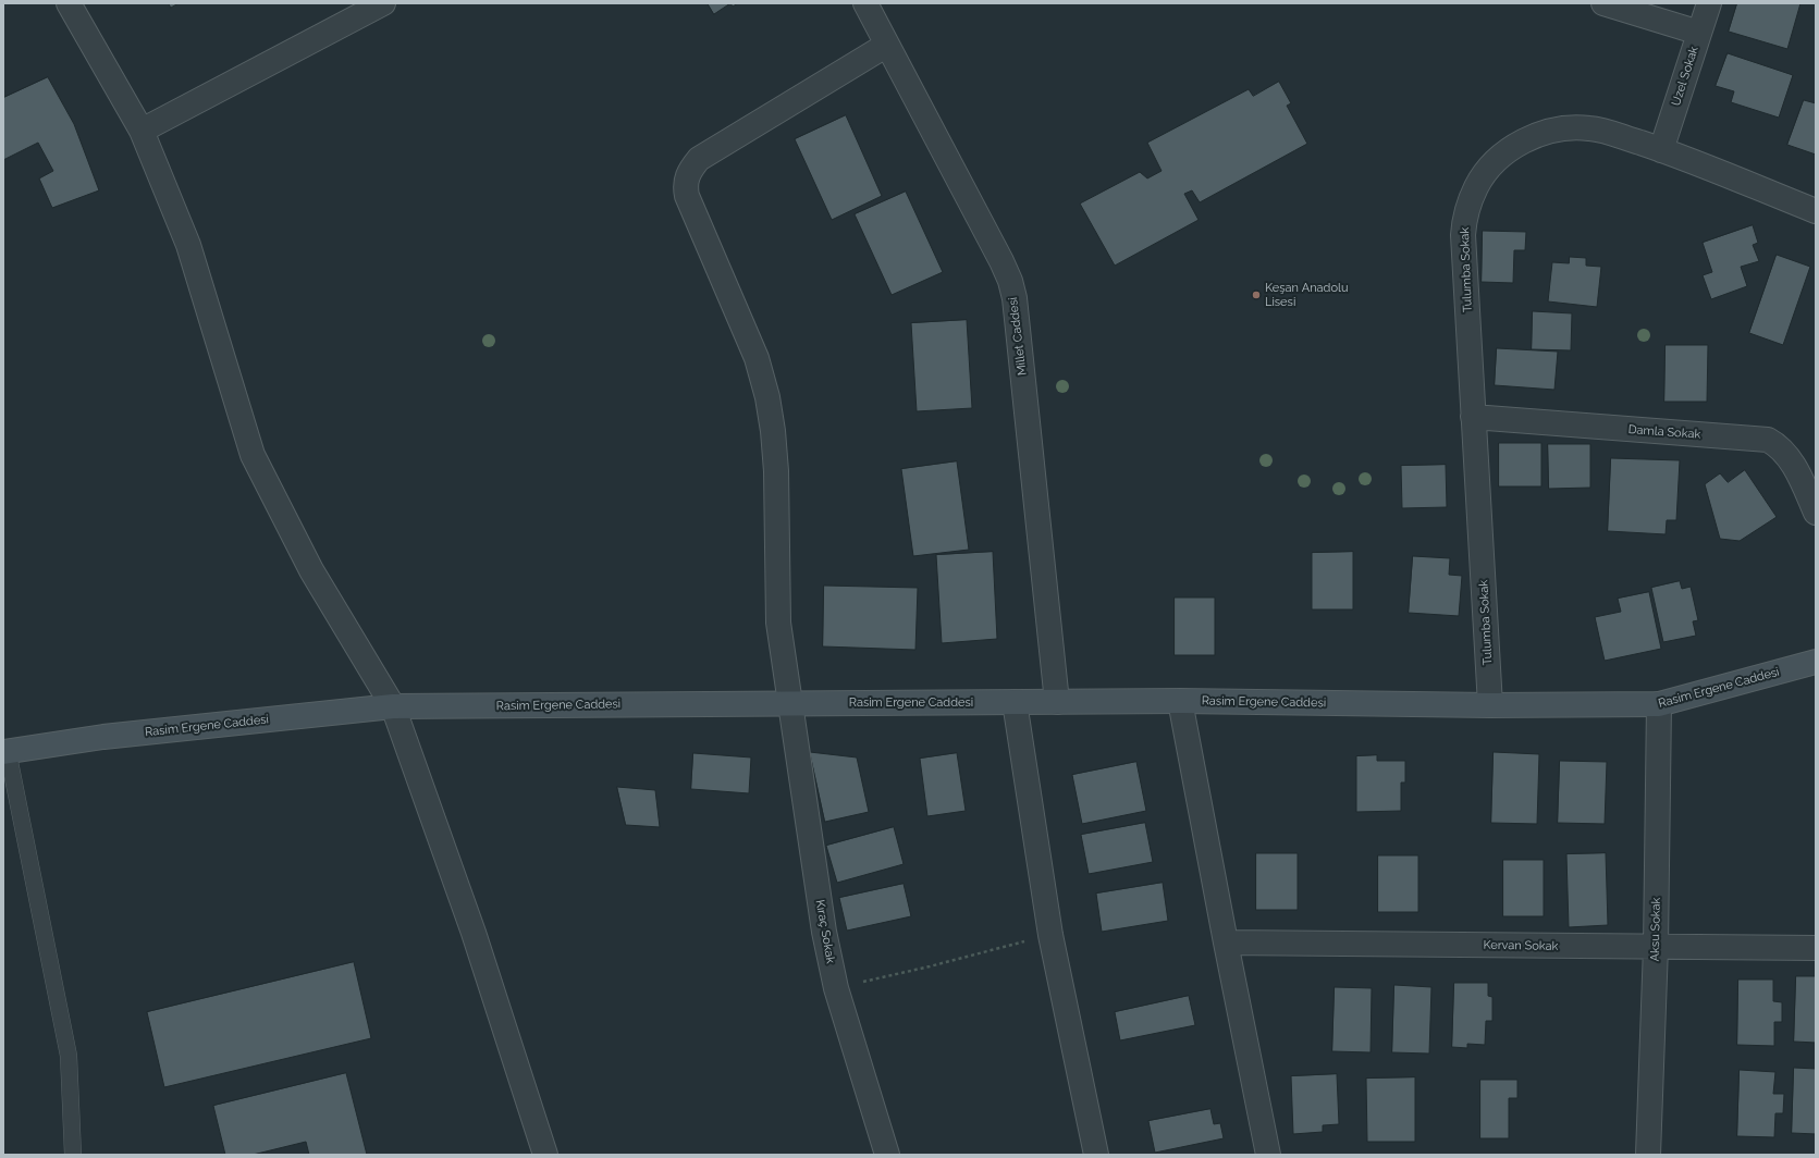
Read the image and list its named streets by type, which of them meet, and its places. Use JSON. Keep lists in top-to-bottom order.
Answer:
{
  "streets": {
    "main road": ["Rasim Ergene Caddesi"],
    "street": [
      "Uzel Sokak",
      "Tulumba Sokak",
      "Millet Caddesi",
      "Damla Sokak",
      "Aksu Sokak",
      "Kıraç Sokak",
      "Kervan Sokak"
    ]
  },
  "crossings": [
    ["Uzel Sokak", "Tulumba Sokak"],
    ["Tulumba Sokak", "Damla Sokak"],
    ["Tulumba Sokak", "Rasim Ergene Caddesi"],
    ["Millet Caddesi", "Rasim Ergene Caddesi"],
    ["Millet Caddesi", "Kıraç Sokak"],
    ["Rasim Ergene Caddesi", "Aksu Sokak"],
    ["Rasim Ergene Caddesi", "Kıraç Sokak"],
    ["Aksu Sokak", "Kervan Sokak"]
  ],
  "places": ["Keşan Anadolu Lisesi"]
}
